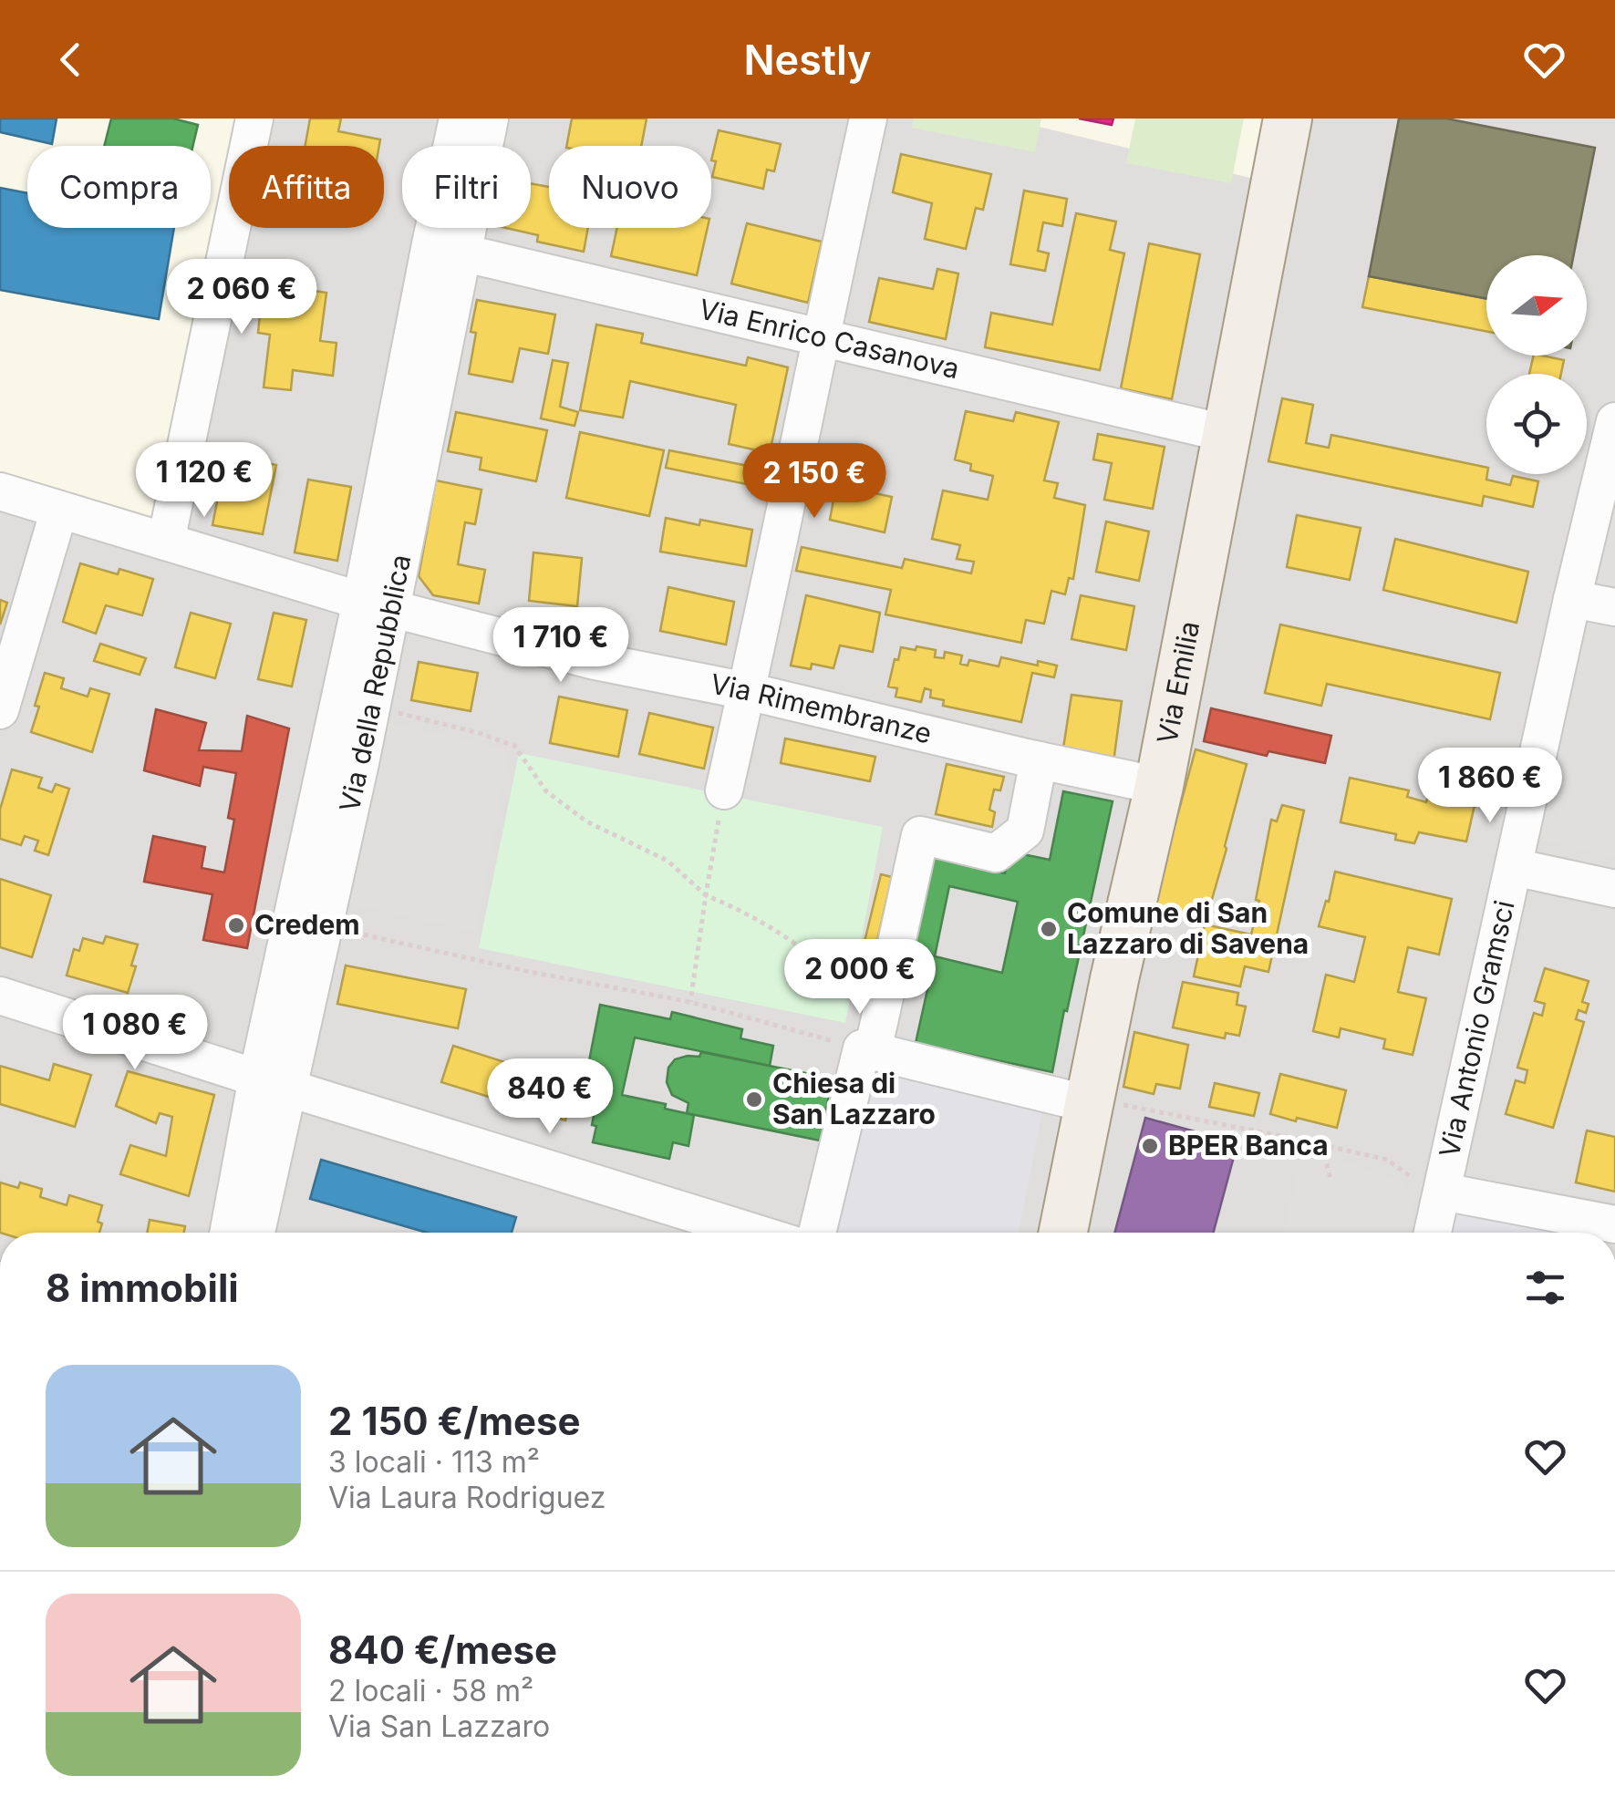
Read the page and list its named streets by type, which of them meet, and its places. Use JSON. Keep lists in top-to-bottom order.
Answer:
{
  "streets": {
    "main road": ["Via Emilia"],
    "street": [
      "Via Enrico Casanova",
      "Via della Repubblica",
      "Via Rimembranze",
      "Via Antonio Gramsci"
    ]
  },
  "crossings": [
    ["Via Enrico Casanova", "Via della Repubblica"],
    ["Via Enrico Casanova", "Via Emilia"],
    ["Via della Repubblica", "Via Rimembranze"],
    ["Via Emilia", "Via Rimembranze"]
  ],
  "places": [
    "Credem",
    "Comune di San Lazzaro di Savena",
    "Chiesa di San Lazzaro",
    "BPER Banca"
  ],
  "north": "right",
  "page": {
    "header": "Nestly",
    "chip": [
      "Compra",
      "Affitta",
      "Filtri",
      "Nuovo"
    ],
    "price": [
      "2 060 €",
      "1 120 €",
      "2 150 €",
      "1 710 €",
      "1 860 €",
      "2 000 €",
      "1 080 €",
      "840 €"
    ],
    "heading": "8 immobili",
    "list": [
      {
        "name": "2 150 €/mese",
        "note": "3 locali · 113 m² · Via Laura Rodriguez"
      },
      {
        "name": "840 €/mese",
        "note": "2 locali · 58 m² · Via San Lazzaro"
      }
    ]
  }
}
